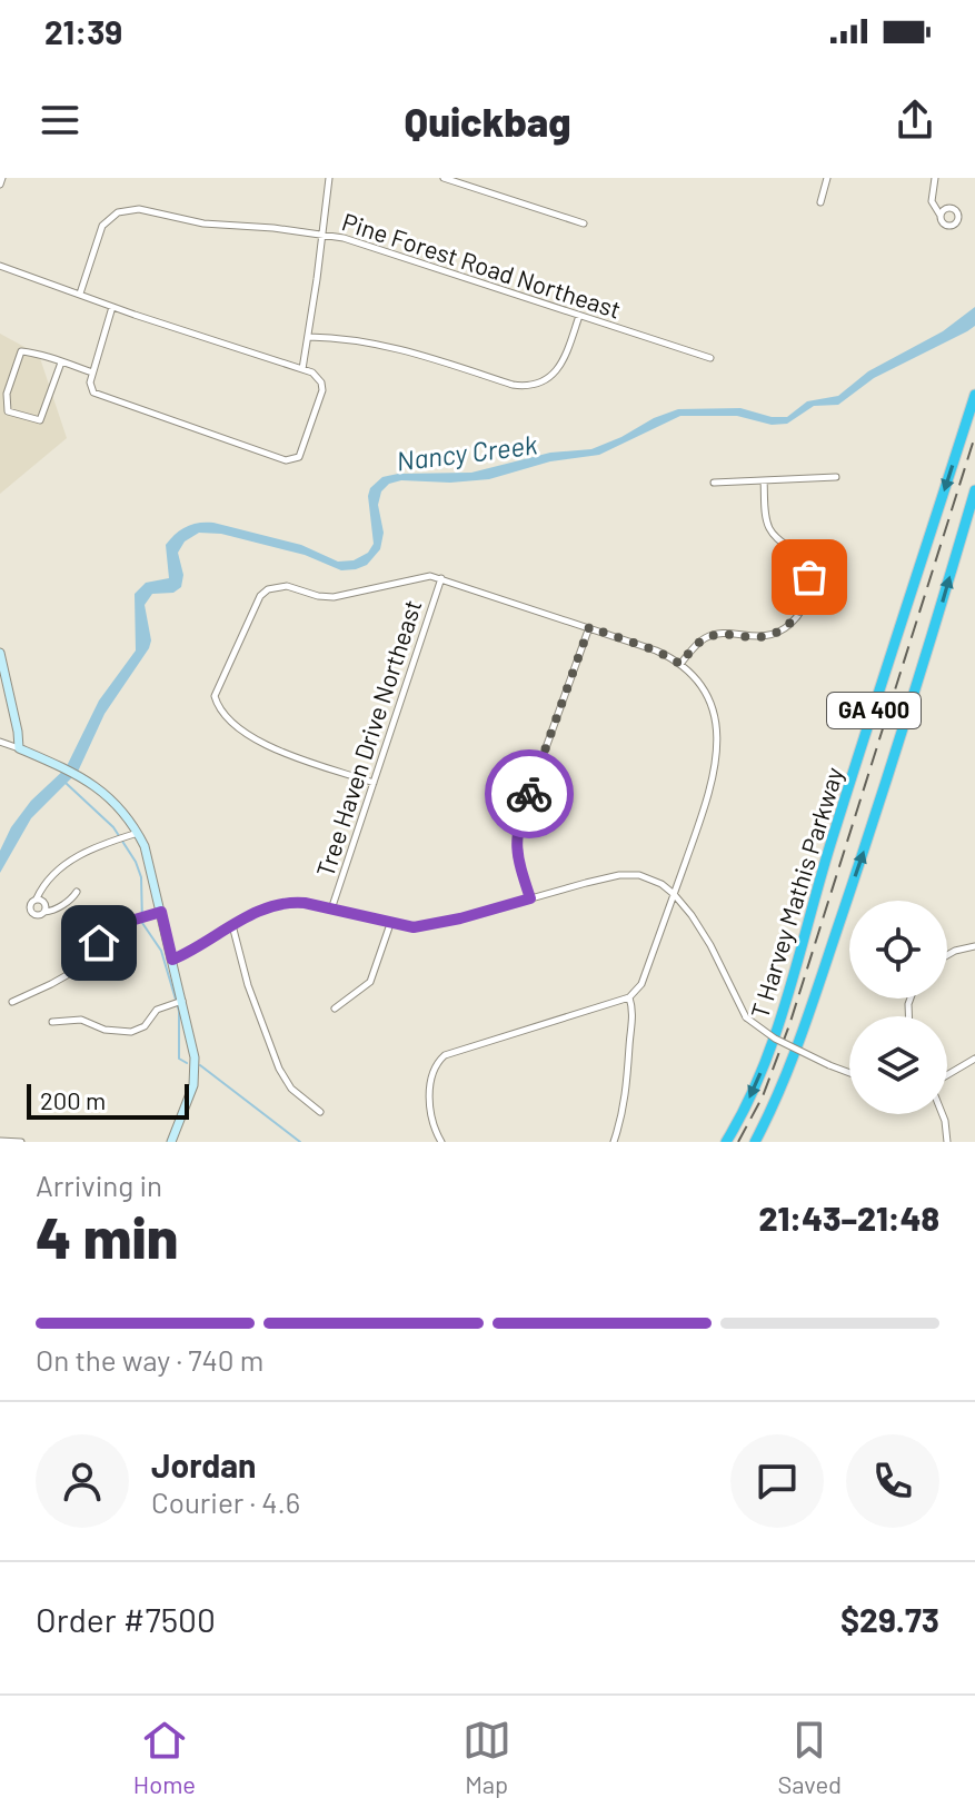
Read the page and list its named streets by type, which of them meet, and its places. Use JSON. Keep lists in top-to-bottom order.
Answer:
{
  "streets": {
    "highway": ["GA 400", "T Harvey Mathis Parkway"],
    "street": ["Pine Forest Road Northeast", "Tree Haven Drive Northeast"]
  },
  "water": ["Nancy Creek"],
  "scale_bar": "200 m",
  "page": {
    "status": "21:39",
    "header": "Quickbag",
    "scale": "200 m",
    "heading": ["4 min", "Arriving in", "21:43–21:48"],
    "panel": [
      "Jordan",
      "Courier · 4.6",
      "Order #7500",
      "$29.73"
    ],
    "bar": "On the way · 740 m",
    "tabs": ["Home", "Map", "Saved"]
  }
}
